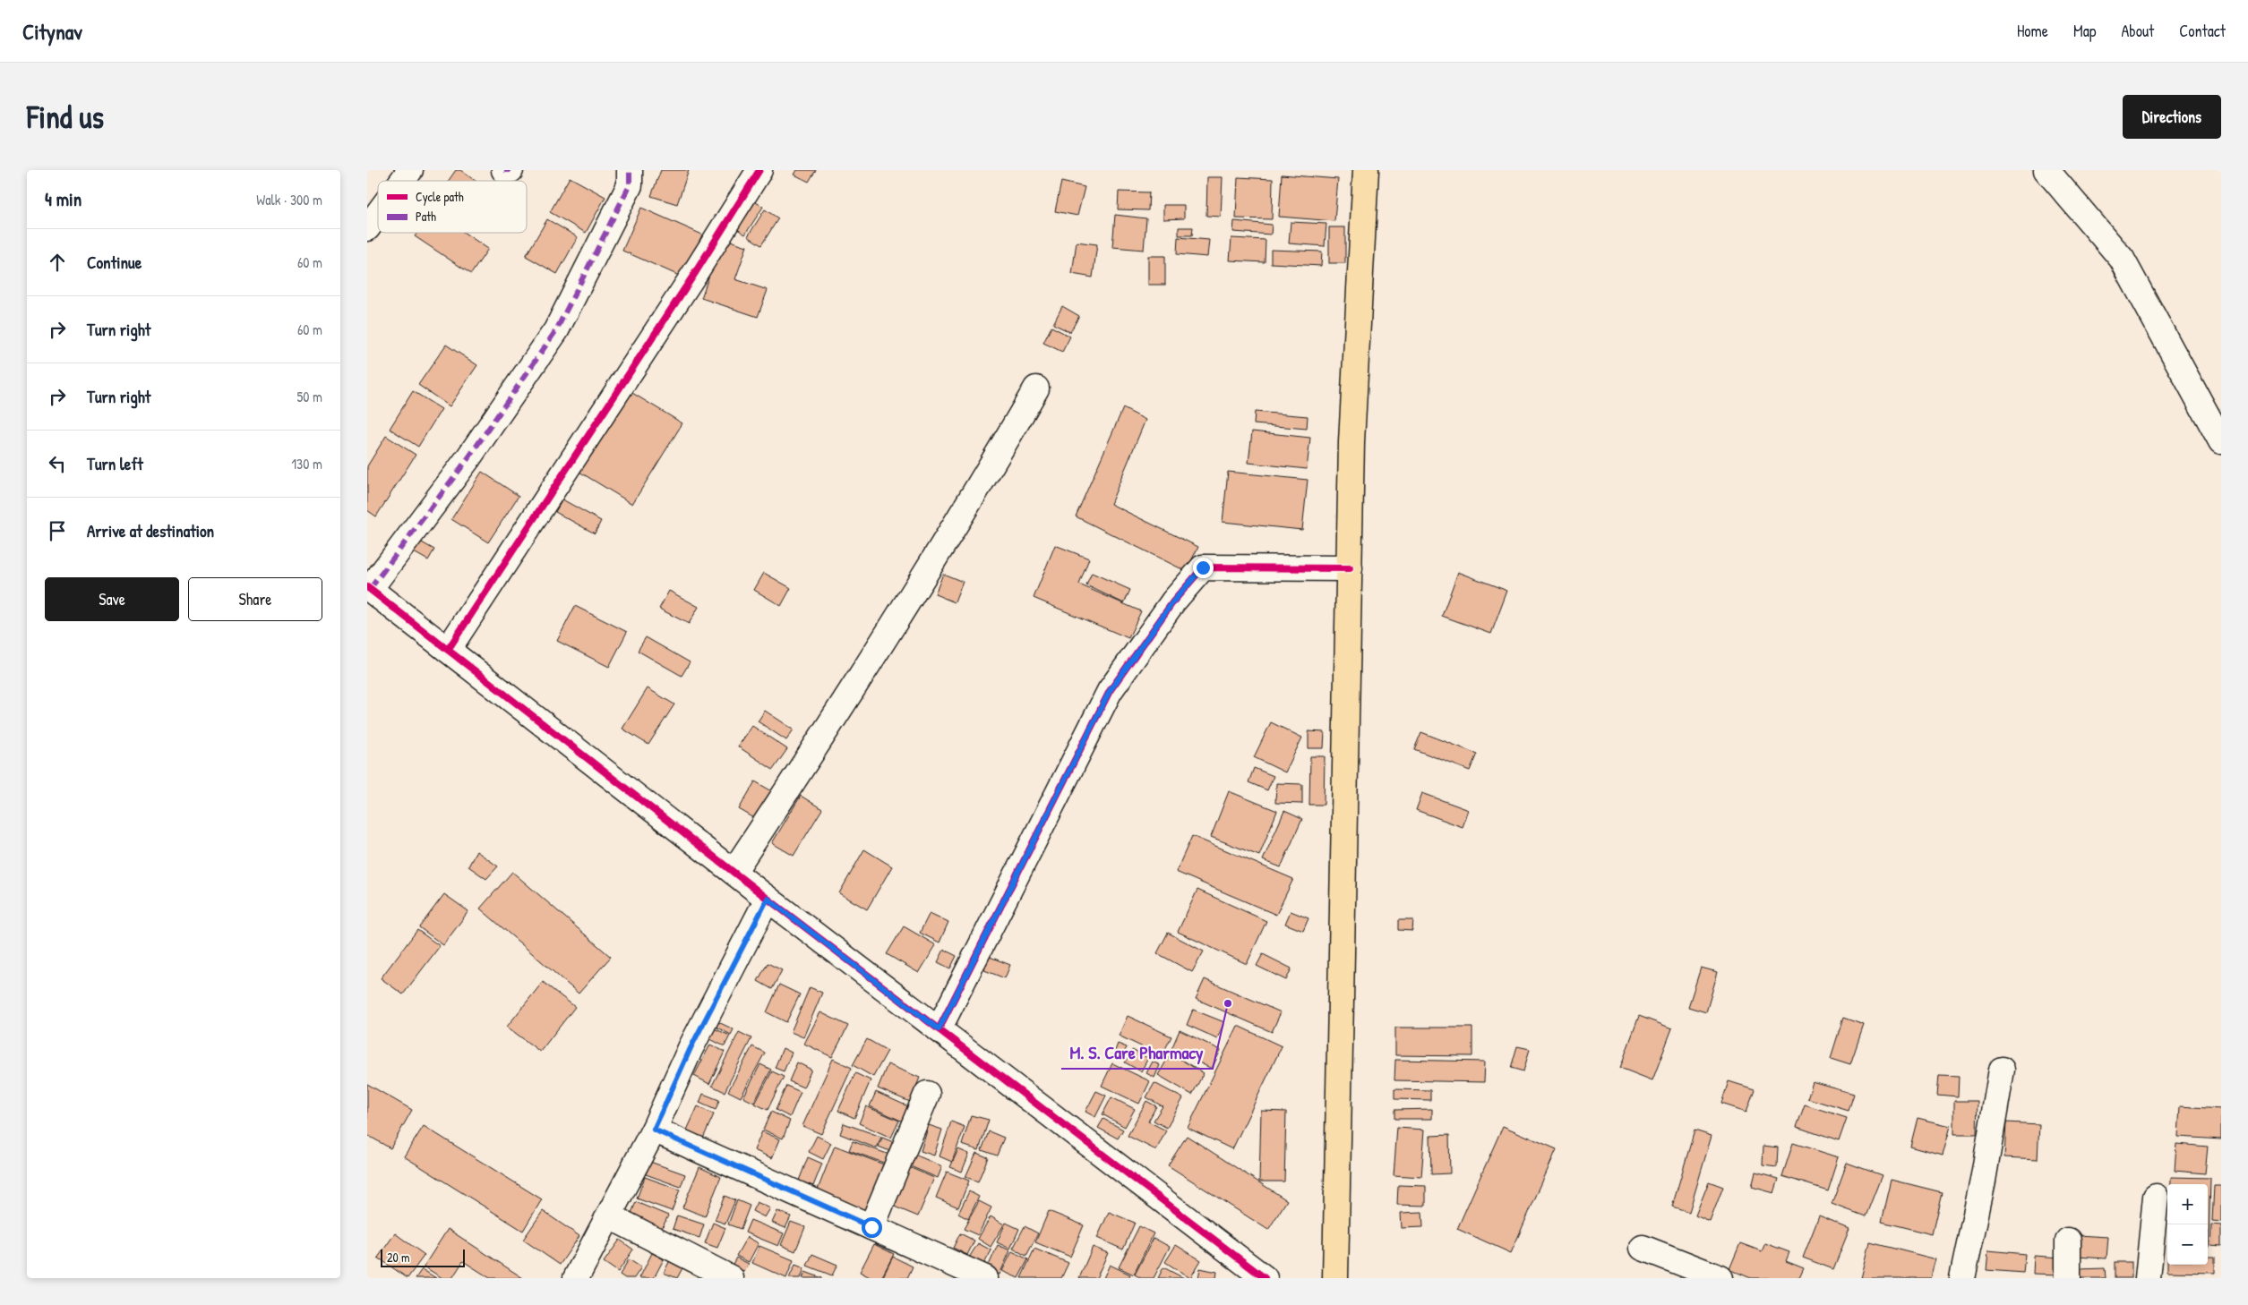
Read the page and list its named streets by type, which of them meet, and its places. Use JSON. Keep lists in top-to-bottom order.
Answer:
{
  "places": ["M. S. Care Pharmacy"],
  "legend": ["Cycle path", "Path"],
  "scale_bar": "20 m",
  "page": {
    "header": "Citynav",
    "nav": [
      "Home",
      "Map",
      "About",
      "Contact"
    ],
    "buttons": [
      "Directions",
      ["Save", "Share"]
    ],
    "title": "Find us",
    "heading": ["4 min", "Walk · 300 m"],
    "list": [
      ["Continue", "60 m"],
      ["Turn right", "60 m"],
      ["Turn right", "50 m"],
      ["Turn left", "130 m"],
      "Arrive at destination"
    ],
    "map_buttons": ["+", "−"],
    "scale": "20 m"
  }
}
